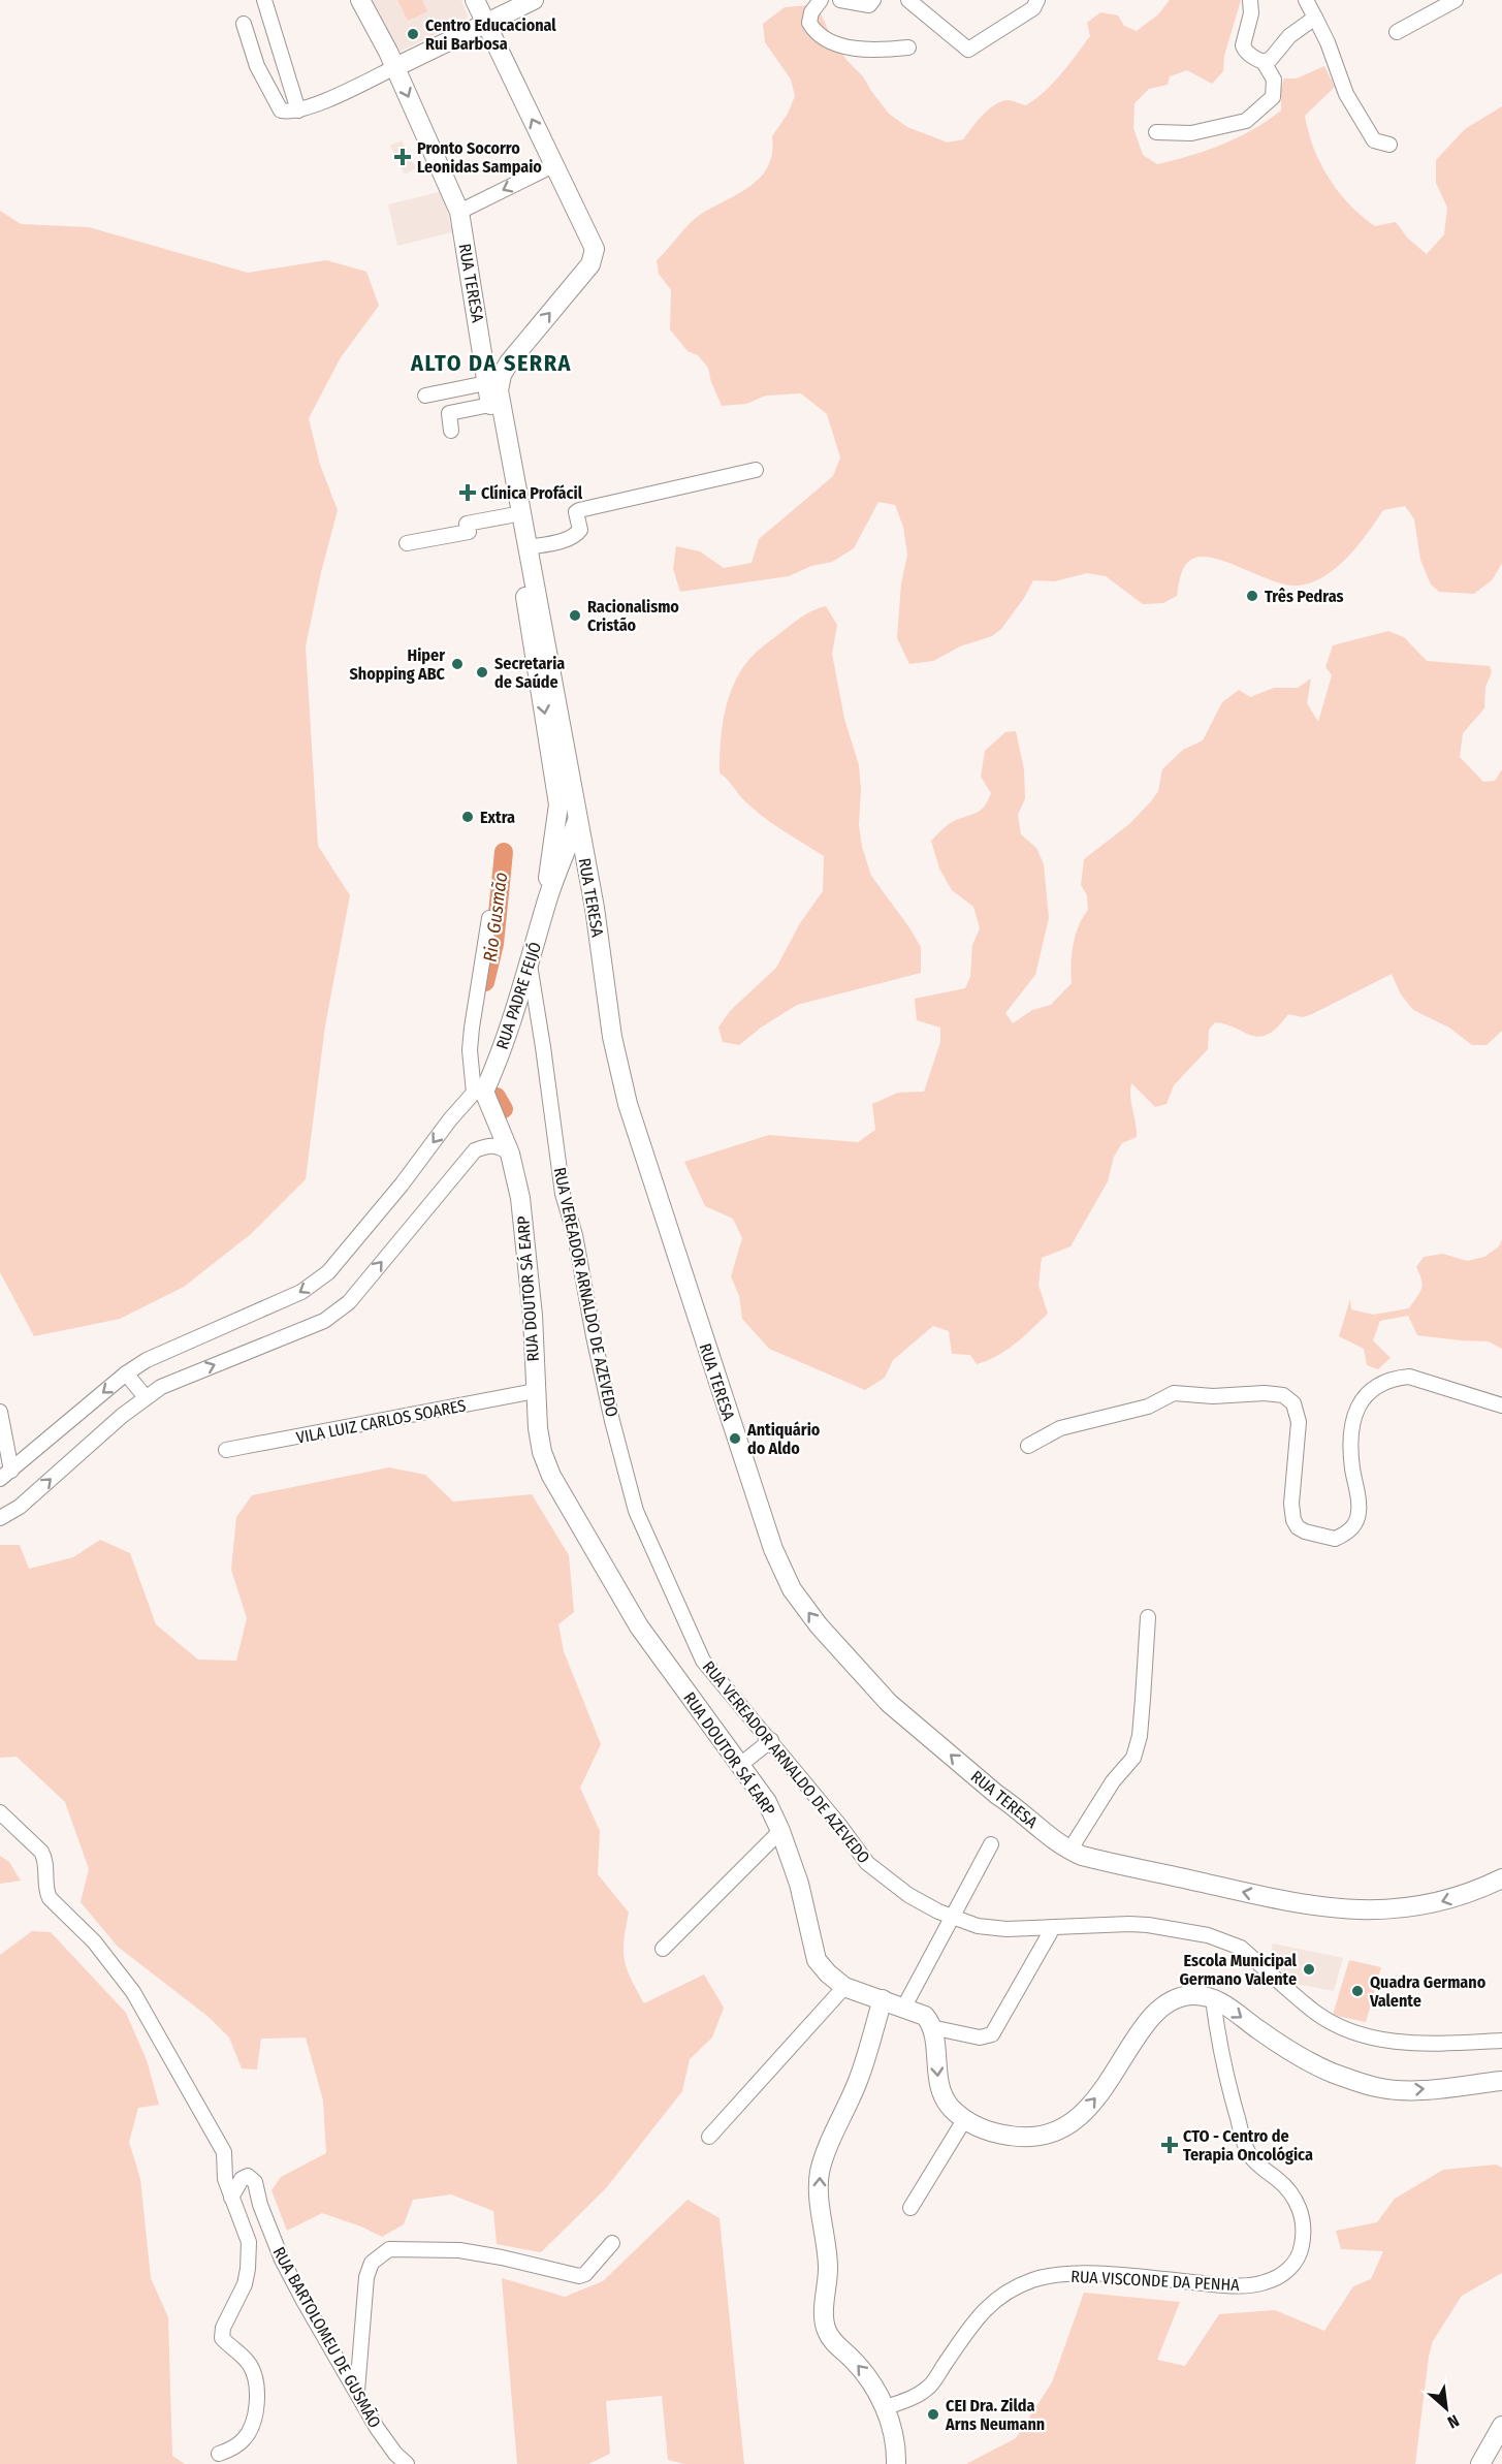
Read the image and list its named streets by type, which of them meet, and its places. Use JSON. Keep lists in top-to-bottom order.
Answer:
{
  "streets": {
    "main road": ["RUA TERESA", "RUA PADRE FEIJÓ", "RUA DOUTOR SÁ EARP"],
    "street": [
      "RUA VEREADOR ARNALDO DE AZEVEDO",
      "VILA LUIZ CARLOS SOARES",
      "RUA VISCONDE DA PENHA",
      "RUA BARTOLOMEU DE GUSMÃO"
    ]
  },
  "crossings": [
    ["RUA TERESA", "RUA PADRE FEIJÓ"],
    ["RUA PADRE FEIJÓ", "RUA DOUTOR SÁ EARP"],
    ["RUA PADRE FEIJÓ", "RUA VEREADOR ARNALDO DE AZEVEDO"],
    ["RUA DOUTOR SÁ EARP", "VILA LUIZ CARLOS SOARES"]
  ],
  "districts": ["ALTO DA SERRA"],
  "water": ["Rio Gusmão"],
  "places": {
    "other": [
      "Centro Educacional Rui Barbosa",
      "Três Pedras",
      "Racionalismo Cristão",
      "Hiper Shopping ABC",
      "Secretaria de Saúde",
      "Extra",
      "Antiquário do Aldo",
      "Escola Municipal Germano Valente",
      "Quadra Germano Valente",
      "CEI Dra. Zilda Arns Neumann"
    ],
    "health": ["Pronto Socorro Leonidas Sampaio", "Clínica Profácil", "CTO - Centro de Terapia Oncológica"]
  },
  "north": "bottom right"
}
